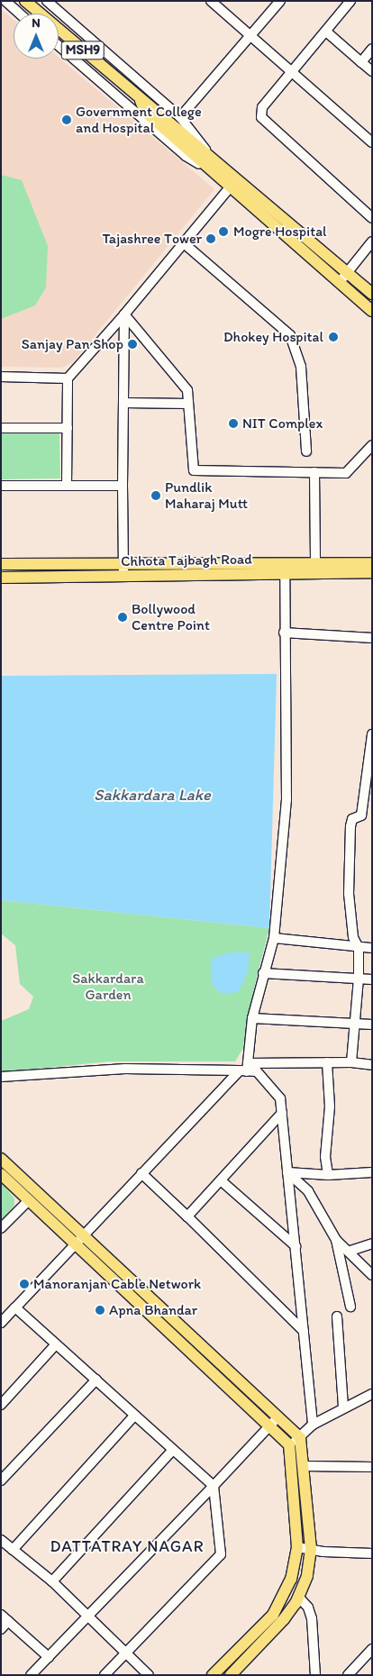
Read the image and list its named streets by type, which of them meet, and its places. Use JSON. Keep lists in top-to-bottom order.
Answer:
{
  "streets": {
    "main road": ["MSH9", "Chhota Tajbagh Road"]
  },
  "districts": ["DATTATRAY NAGAR"],
  "water": ["Sakkardara Lake"],
  "parks": ["Sakkardara Garden"],
  "places": [
    "Government College and Hospital",
    "Mogre Hospital",
    "Tajashree Tower",
    "Dhokey Hospital",
    "Sanjay Pan Shop",
    "NIT Complex",
    "Pundlik Maharaj Mutt",
    "Bollywood Centre Point",
    "Manoranjan Cable Network",
    "Apna Bhandar"
  ],
  "north": "top"
}
